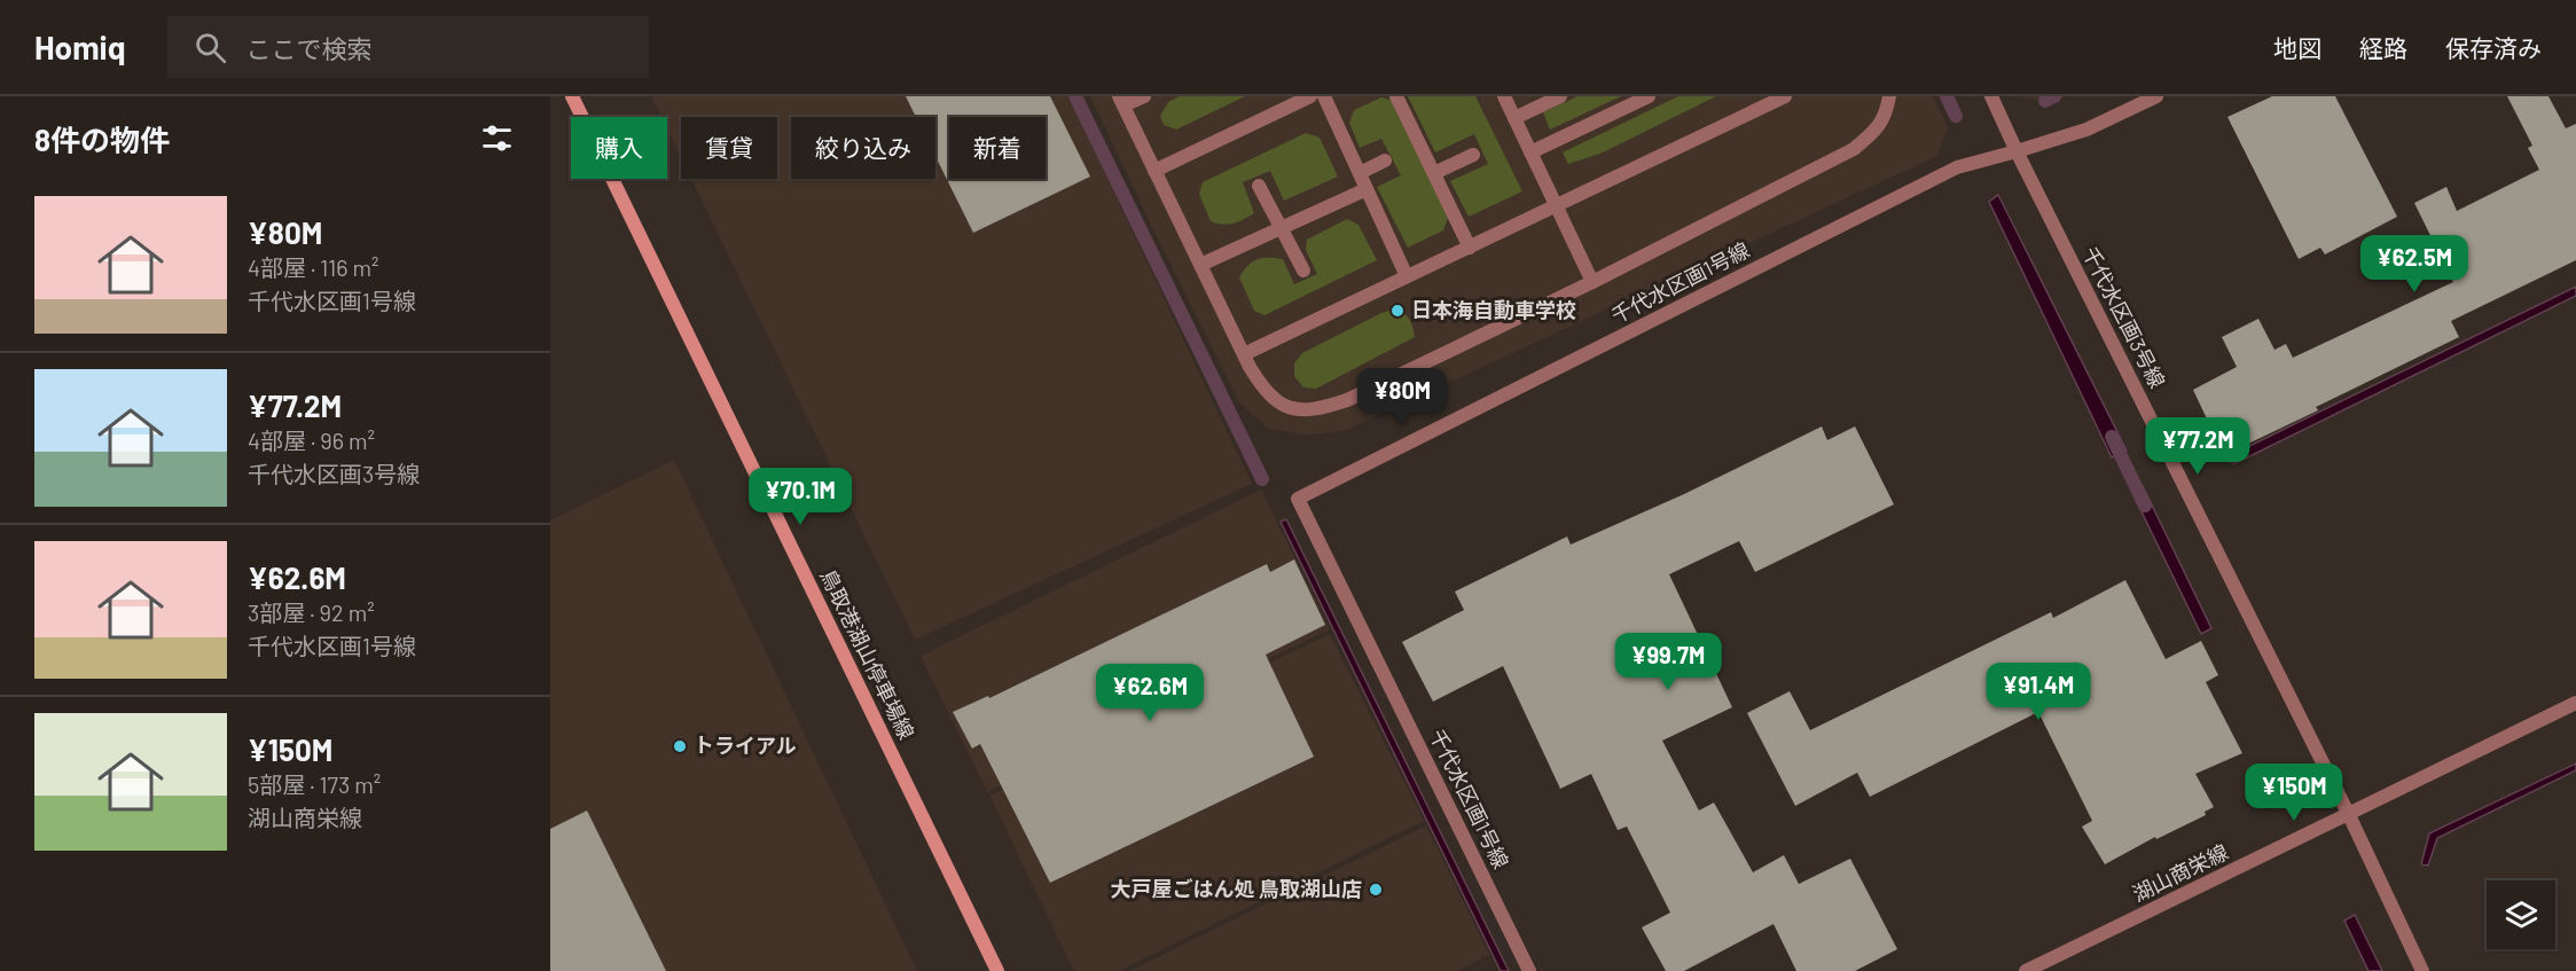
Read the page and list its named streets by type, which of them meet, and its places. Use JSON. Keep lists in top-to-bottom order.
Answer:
{
  "streets": {
    "main road": ["鳥取港湖山停車場線"],
    "street": ["千代水区画1号線", "千代水区画3号線", "湖山商栄線"]
  },
  "crossings": [
    ["千代水区画1号線", "千代水区画3号線"],
    ["千代水区画3号線", "湖山商栄線"]
  ],
  "places": ["日本海自動車学校", "トライアル", "大戸屋ごはん処 鳥取湖山店"],
  "page": {
    "header": "Homiq",
    "search": "ここで検索",
    "nav": ["地図", "経路", "保存済み"],
    "heading": "8件の物件",
    "chip": [
      "購入",
      "賃貸",
      "絞り込み",
      "新着"
    ],
    "list": [
      {
        "name": "¥80M",
        "note": "4部屋 · 116 m² · 千代水区画1号線"
      },
      {
        "name": "¥77.2M",
        "note": "4部屋 · 96 m² · 千代水区画3号線"
      },
      {
        "name": "¥62.6M",
        "note": "3部屋 · 92 m² · 千代水区画1号線"
      },
      {
        "name": "¥150M",
        "note": "5部屋 · 173 m² · 湖山商栄線"
      }
    ],
    "price": [
      "¥62.5M",
      "¥80M",
      "¥77.2M",
      "¥70.1M",
      "¥99.7M",
      "¥91.4M",
      "¥62.6M",
      "¥150M"
    ]
  }
}
